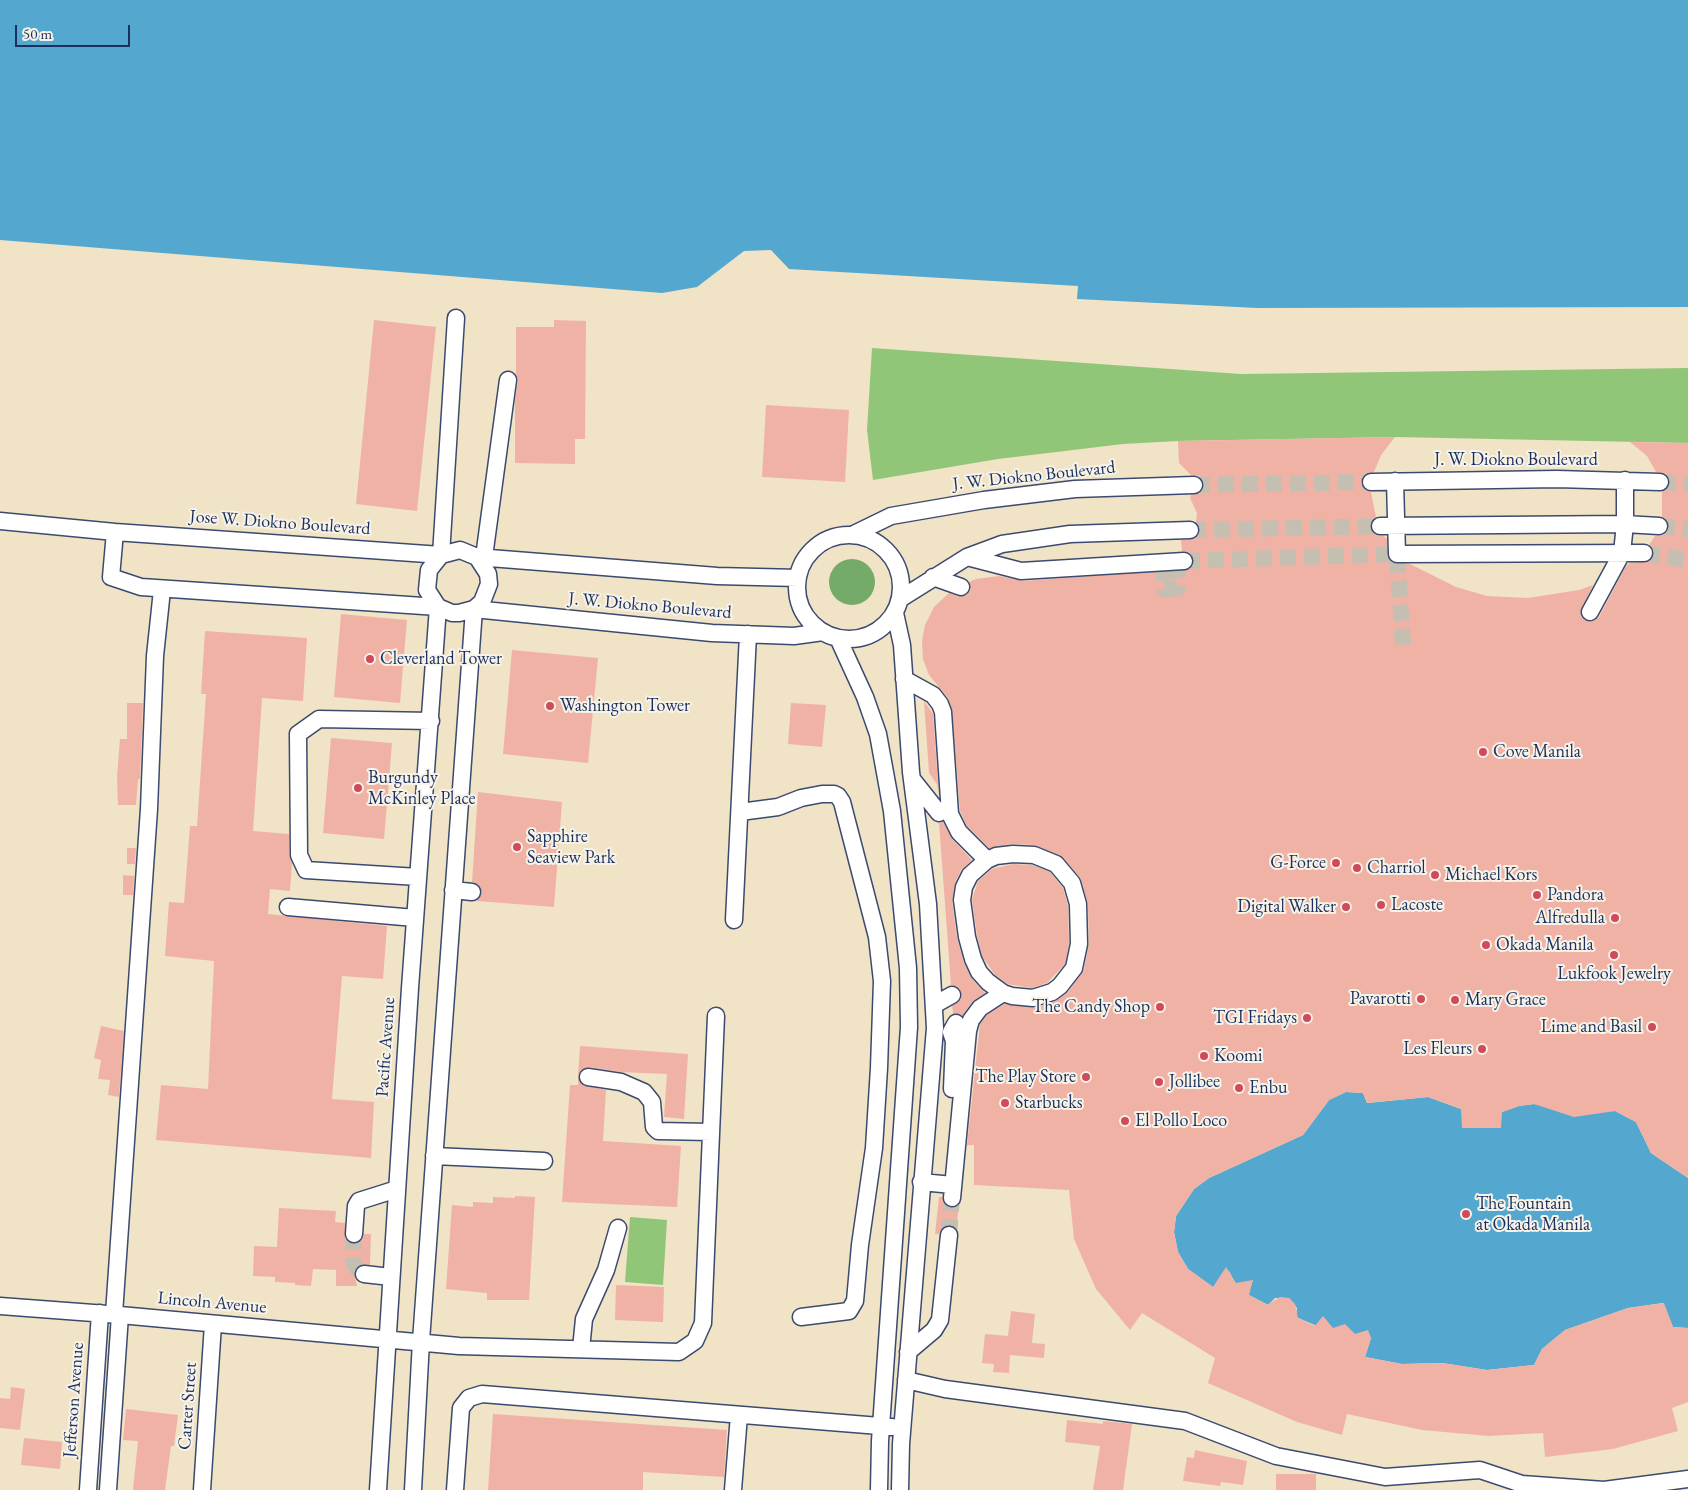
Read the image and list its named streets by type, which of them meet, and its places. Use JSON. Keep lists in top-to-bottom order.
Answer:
{
  "streets": {
    "street": [
      "J. W. Diokno Boulevard",
      "Jose W. Diokno Boulevard",
      "Pacific Avenue",
      "Lincoln Avenue",
      "Jefferson Avenue",
      "Carter Street"
    ]
  },
  "crossings": [
    ["J. W. Diokno Boulevard", "Jose W. Diokno Boulevard"],
    ["J. W. Diokno Boulevard", "Pacific Avenue"],
    ["Jose W. Diokno Boulevard", "Pacific Avenue"],
    ["Pacific Avenue", "Lincoln Avenue"],
    ["Lincoln Avenue", "Jefferson Avenue"],
    ["Lincoln Avenue", "Carter Street"]
  ],
  "places": [
    "Cleverland Tower",
    "Washington Tower",
    "Cove Manila",
    "Burgundy McKinley Place",
    "Sapphire Seaview Park",
    "G-Force",
    "Charriol",
    "Michael Kors",
    "Pandora",
    "Lacoste",
    "Digital Walker",
    "Alfredulla",
    "Okada Manila",
    "Lukfook Jewelry",
    "Pavarotti",
    "Mary Grace",
    "The Candy Shop",
    "TGI Fridays",
    "Lime and Basil",
    "Les Fleurs",
    "Koomi",
    "The Play Store",
    "Jollibee",
    "Enbu",
    "Starbucks",
    "El Pollo Loco",
    "The Fountain at Okada Manila"
  ],
  "scale_bar": "50 m"
}
